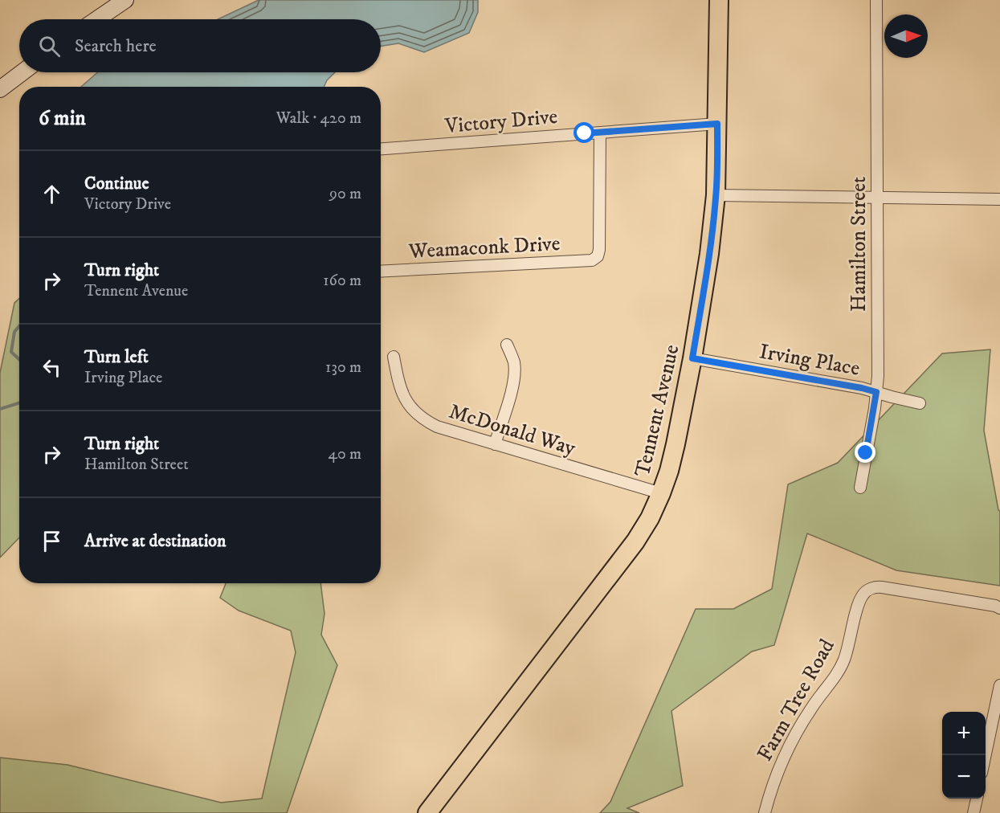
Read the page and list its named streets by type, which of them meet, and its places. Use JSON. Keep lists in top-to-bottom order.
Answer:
{
  "streets": {
    "main road": ["Tennent Avenue"],
    "street": [
      "Victory Drive",
      "Hamilton Street",
      "Weamaconk Drive",
      "Irving Place",
      "McDonald Way",
      "Farm Tree Road"
    ]
  },
  "crossings": [
    ["Victory Drive", "Weamaconk Drive"],
    ["Victory Drive", "Tennent Avenue"],
    ["Hamilton Street", "Irving Place"],
    ["Irving Place", "Tennent Avenue"],
    ["Tennent Avenue", "McDonald Way"]
  ],
  "north": "right",
  "page": {
    "search": "Search here",
    "heading": ["6 min", "Walk · 420 m"],
    "list": [
      ["Continue", "Victory Drive", "90 m"],
      ["Turn right", "Tennent Avenue", "160 m"],
      ["Turn left", "Irving Place", "130 m"],
      ["Turn right", "Hamilton Street", "40 m"],
      "Arrive at destination"
    ],
    "map_buttons": ["+", "−"]
  }
}
